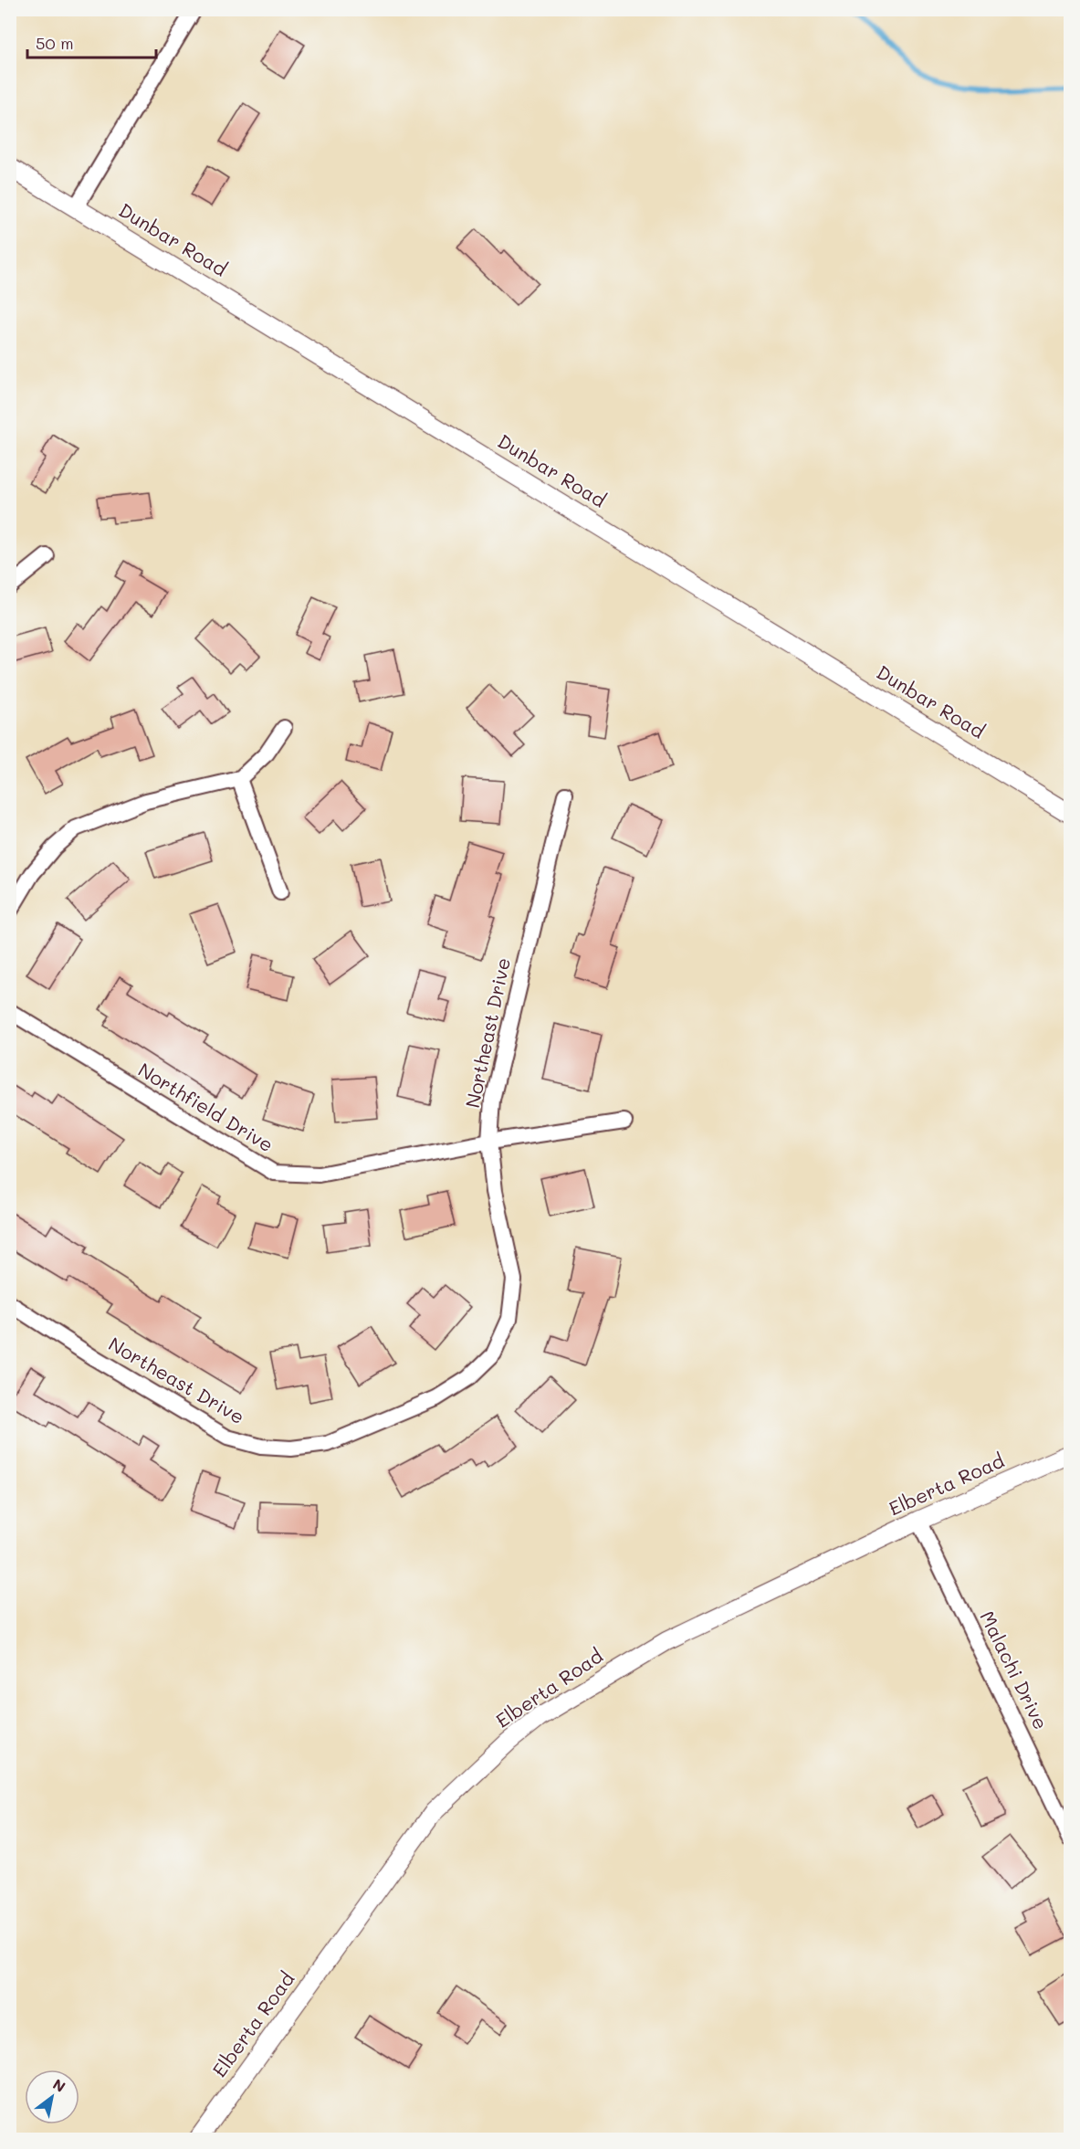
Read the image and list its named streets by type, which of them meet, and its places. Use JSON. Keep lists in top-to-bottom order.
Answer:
{
  "streets": {
    "street": [
      "Dunbar Road",
      "Northeast Drive",
      "Northfield Drive",
      "Elberta Road",
      "Malachi Drive"
    ]
  },
  "crossings": [
    ["Northeast Drive", "Northfield Drive"],
    ["Elberta Road", "Malachi Drive"]
  ],
  "scale_bar": "50 m",
  "north": "top right"
}
